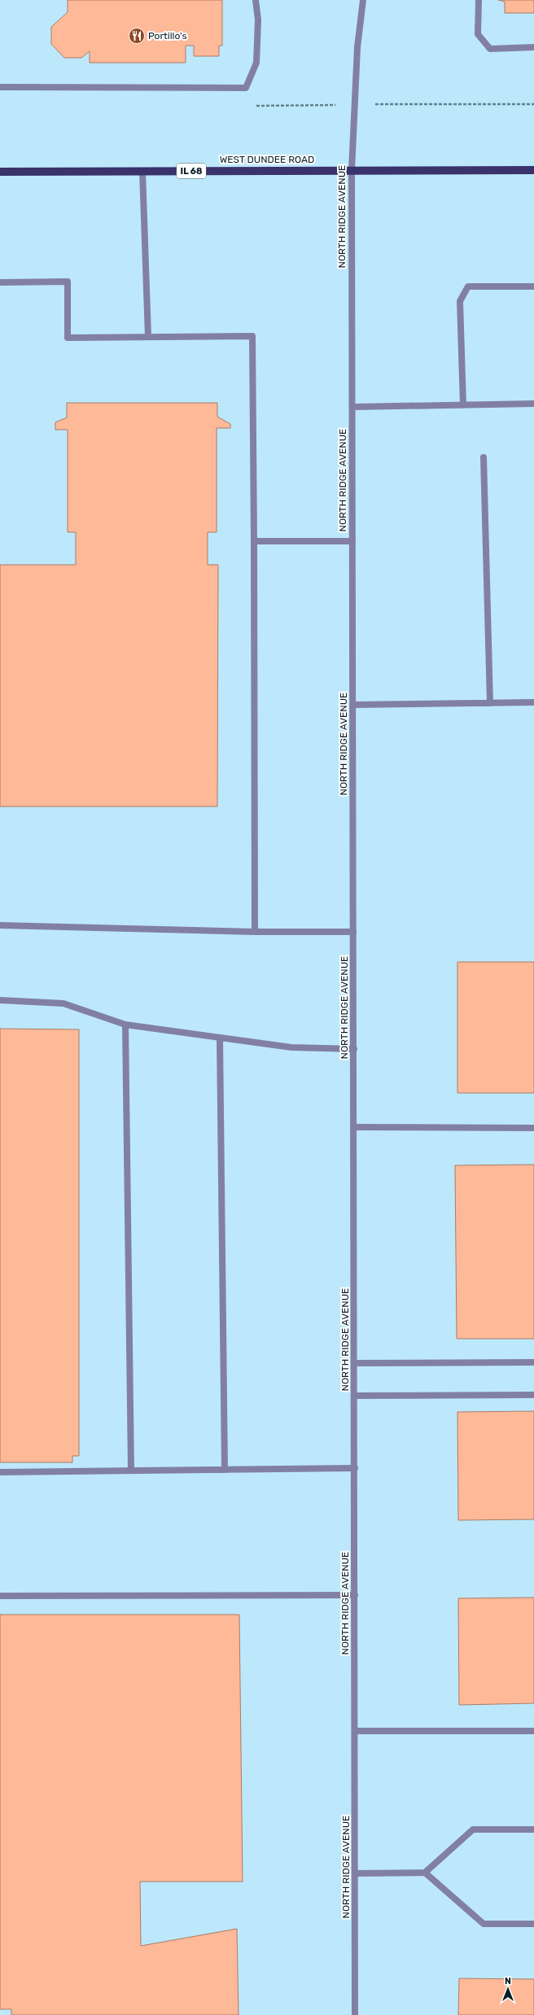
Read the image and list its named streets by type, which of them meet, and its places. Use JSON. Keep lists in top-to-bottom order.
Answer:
{
  "streets": {
    "main road": ["WEST DUNDEE ROAD", "IL 68"],
    "street": ["NORTH RIDGE AVENUE"]
  },
  "crossings": [
    ["WEST DUNDEE ROAD", "NORTH RIDGE AVENUE"]
  ],
  "places": {
    "restaurant": ["Portillo's"]
  },
  "north": "top"
}
